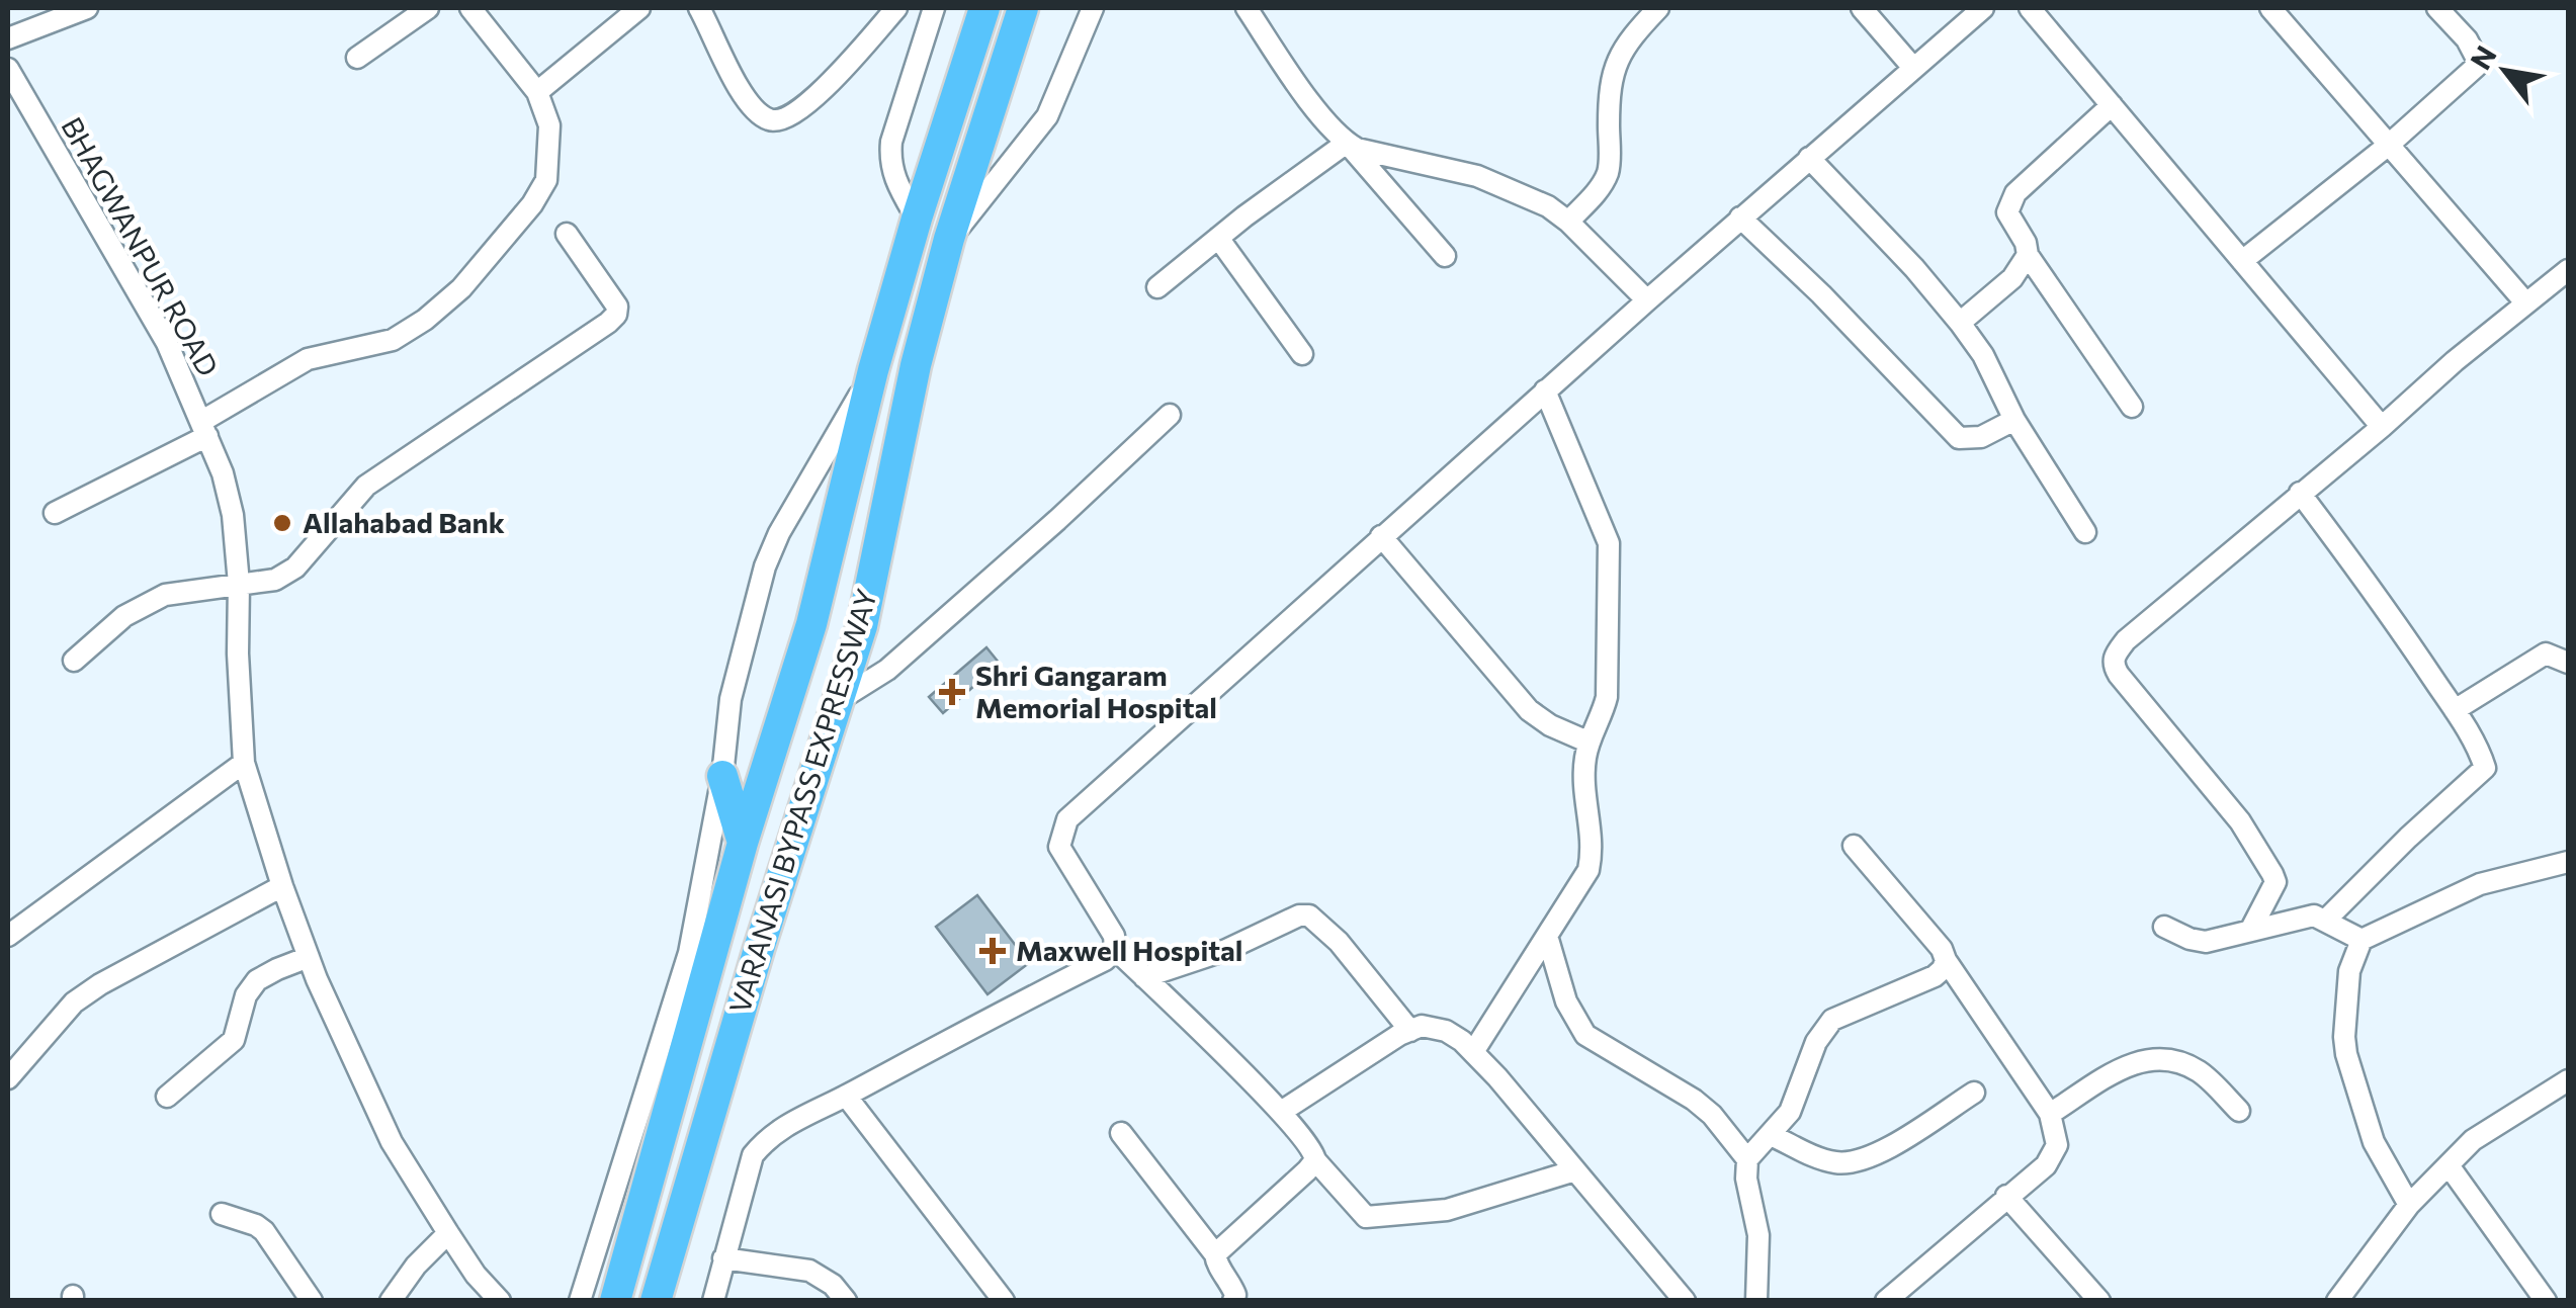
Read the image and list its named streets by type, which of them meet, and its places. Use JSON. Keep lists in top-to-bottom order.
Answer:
{
  "streets": {
    "highway": ["VARANASI BYPASS EXPRESSWAY"],
    "street": ["BHAGWANPUR ROAD"]
  },
  "places": {
    "other": ["Allahabad Bank"],
    "health": ["Shri Gangaram Memorial Hospital", "Maxwell Hospital"]
  },
  "north": "top left"
}
